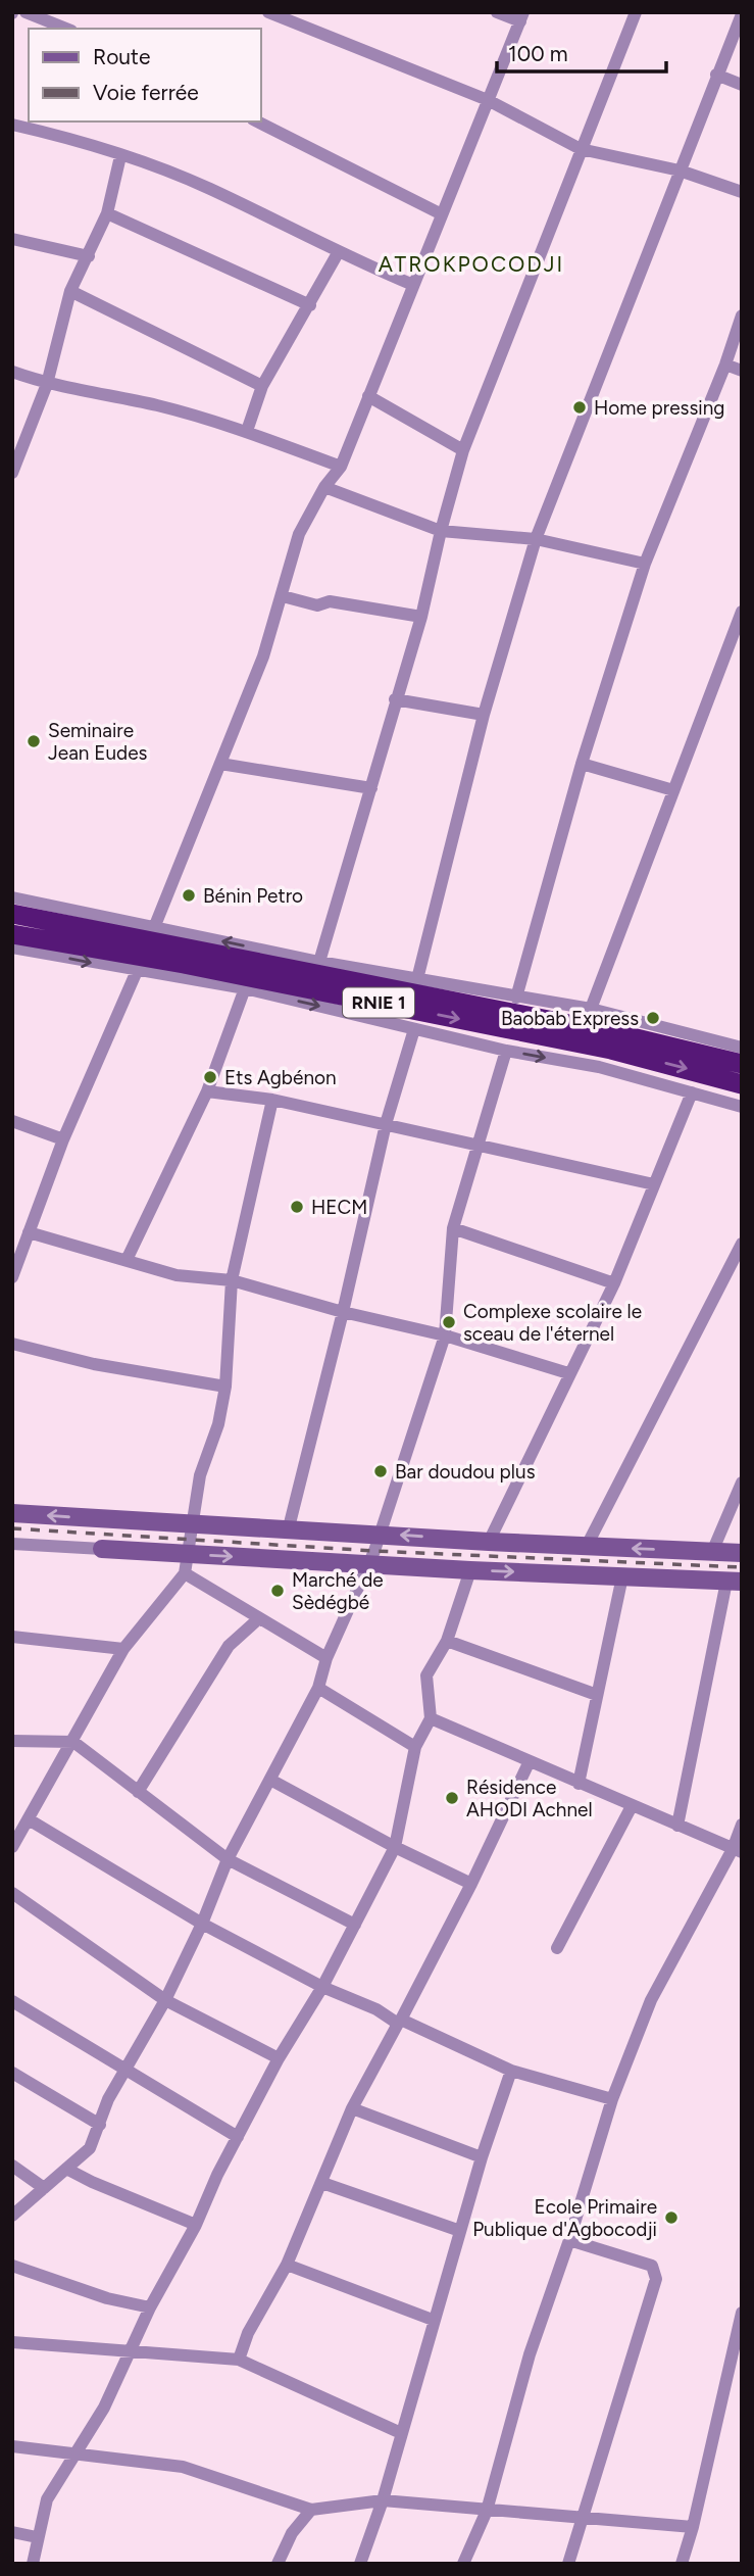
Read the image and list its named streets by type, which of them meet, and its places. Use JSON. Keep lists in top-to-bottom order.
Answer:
{
  "streets": {
    "highway": ["RNIE 1"]
  },
  "districts": ["ATROKPOCODJI"],
  "places": [
    "Home pressing",
    "Seminaire Jean Eudes",
    "Bénin Petro",
    "Baobab Express",
    "Ets Agbénon",
    "HECM",
    "Complexe scolaire le sceau de l'éternel",
    "Bar doudou plus",
    "Marché de Sèdégbé",
    "Résidence AHODI Achnel",
    "Ecole Primaire Publique d'Agbocodji"
  ],
  "legend": ["Route", "Voie ferrée"],
  "scale_bar": "100 m"
}
